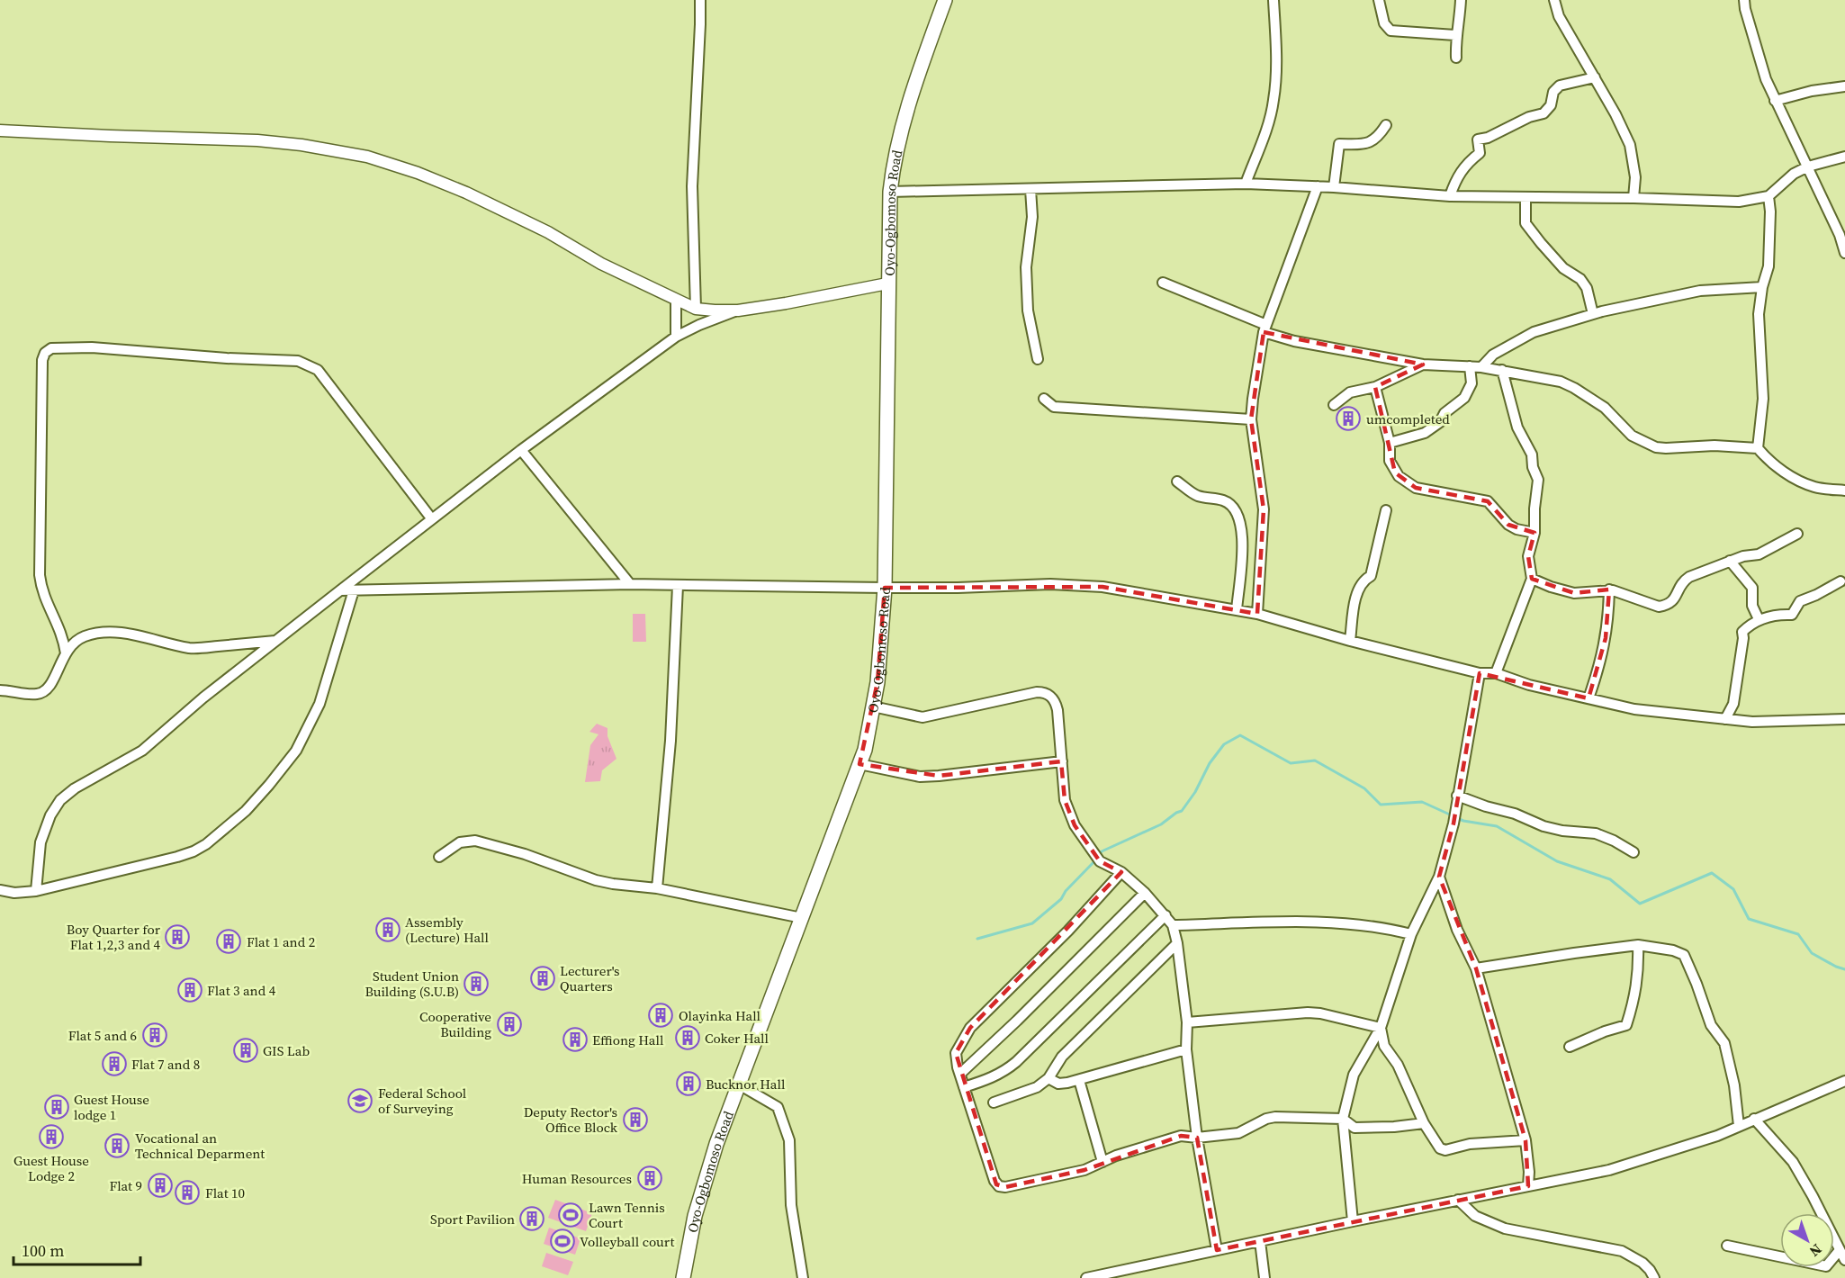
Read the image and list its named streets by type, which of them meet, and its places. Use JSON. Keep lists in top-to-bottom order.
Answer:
{
  "streets": {
    "highway": ["Oyo-Ogbomoso Road"]
  },
  "places": {
    "building": [
      "umcompleted",
      "Assembly (Lecture) Hall",
      "Boy Quarter for Flat 1,2,3 and 4",
      "Flat 1 and 2",
      "Lecturer's Quarters",
      "Student Union Building (S.U.B)",
      "Flat 3 and 4",
      "Olayinka Hall",
      "Cooperative Building",
      "Flat 5 and 6",
      "Coker Hall",
      "Effiong Hall",
      "GIS Lab",
      "Flat 7 and 8",
      "Bucknor Hall",
      "Guest House lodge 1",
      "Deputy Rector's Office Block",
      "Guest House Lodge 2",
      "Vocational an Technical Deparment",
      "Human Resources",
      "Flat 9",
      "Flat 10",
      "Sport Pavilion"
    ],
    "school or university": ["Federal School of Surveying"],
    "sports": ["Lawn Tennis Court", "Volleyball court"]
  },
  "scale_bar": "100 m",
  "north": "bottom right"
}
